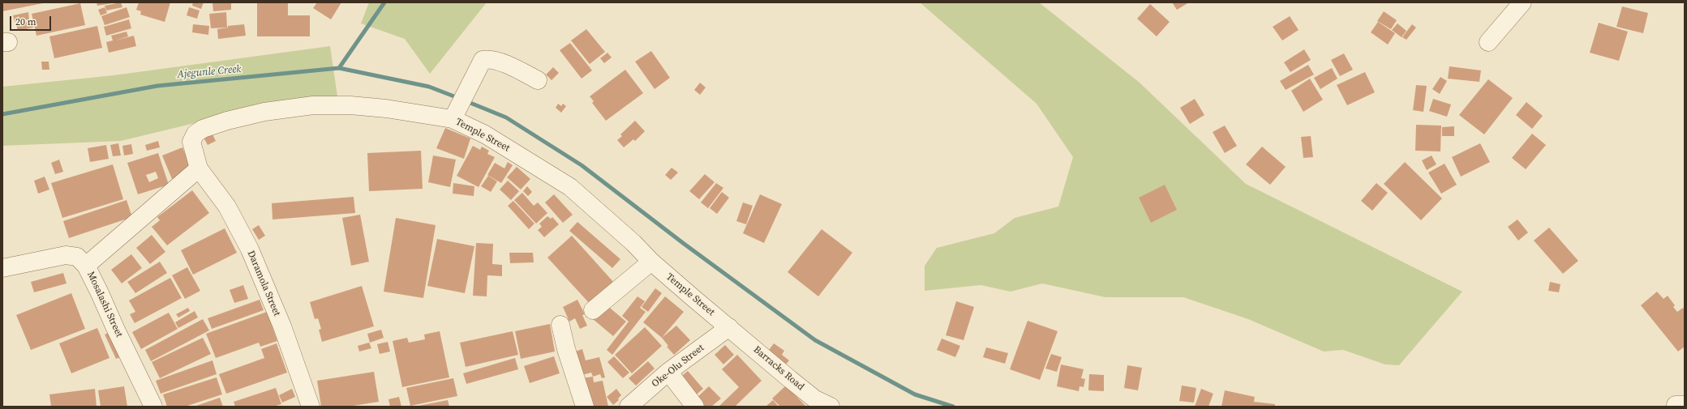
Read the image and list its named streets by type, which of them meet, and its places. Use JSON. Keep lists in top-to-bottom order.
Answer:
{
  "streets": {
    "street": [
      "Temple Street",
      "Daramola Street",
      "Mosalashi Street",
      "Oke-Olu Street",
      "Barracks Road"
    ]
  },
  "crossings": [
    ["Temple Street", "Daramola Street"],
    ["Temple Street", "Oke-Olu Street"],
    ["Temple Street", "Barracks Road"],
    ["Oke-Olu Street", "Barracks Road"]
  ],
  "water": ["Ajegunle Creek"],
  "scale_bar": "20 m"
}
